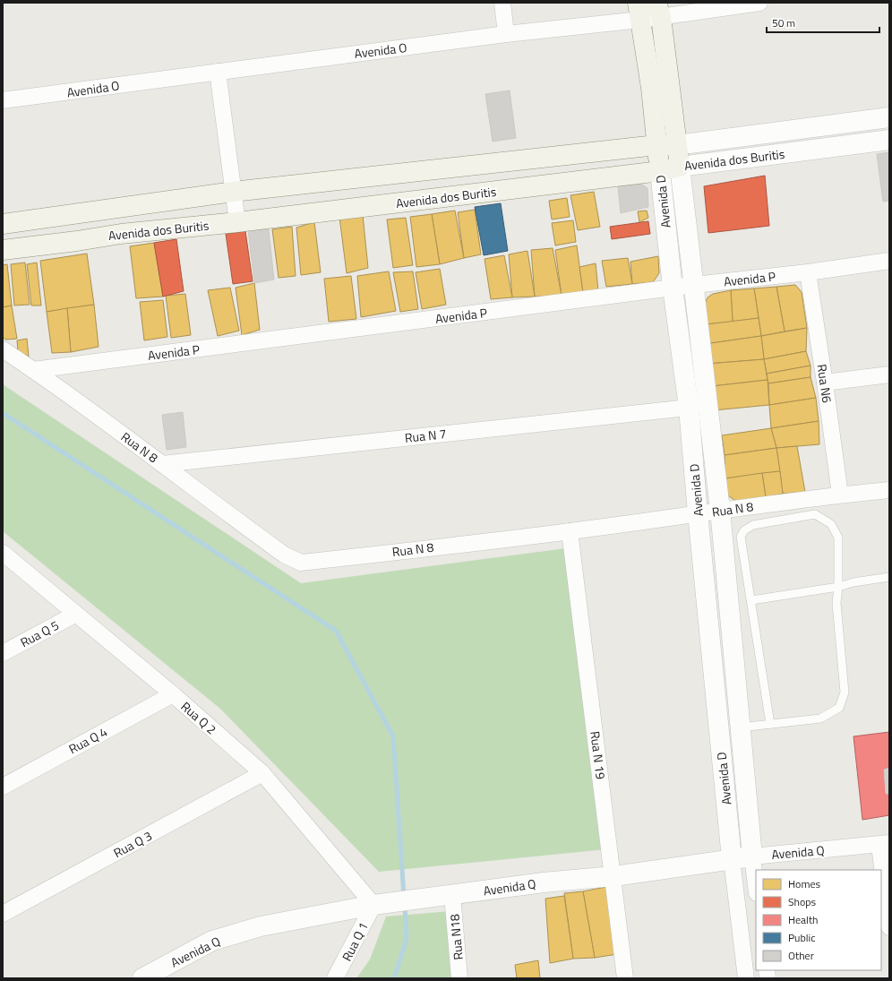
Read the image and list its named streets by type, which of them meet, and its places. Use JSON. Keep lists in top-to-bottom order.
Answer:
{
  "streets": {
    "main road": ["Avenida dos Buritis", "Avenida D"],
    "street": [
      "Avenida O",
      "Avenida P",
      "Rua N6",
      "Rua N 7",
      "Rua N 8",
      "Rua Q 5",
      "Rua Q 2",
      "Rua Q 4",
      "Rua N 19",
      "Rua Q 3",
      "Avenida Q",
      "Rua N18",
      "Rua Q 1"
    ]
  },
  "crossings": [
    ["Avenida O", "Avenida D"],
    ["Avenida dos Buritis", "Avenida D"],
    ["Avenida D", "Avenida P"],
    ["Avenida D", "Rua N 7"],
    ["Avenida D", "Rua N 8"],
    ["Avenida D", "Avenida Q"],
    ["Avenida P", "Rua N6"],
    ["Avenida P", "Rua N 8"],
    ["Rua N6", "Rua N 8"],
    ["Rua N 7", "Rua N 8"],
    ["Rua N 8", "Rua N 19"],
    ["Rua Q 5", "Rua Q 2"],
    ["Rua Q 2", "Rua Q 4"],
    ["Rua Q 2", "Rua Q 3"],
    ["Rua Q 2", "Avenida Q"],
    ["Rua Q 2", "Rua Q 1"],
    ["Rua N 19", "Avenida Q"],
    ["Avenida Q", "Rua N18"],
    ["Avenida Q", "Rua Q 1"]
  ],
  "legend": [
    "Homes",
    "Shops",
    "Health",
    "Public",
    "Other"
  ],
  "scale_bar": "50 m"
}
